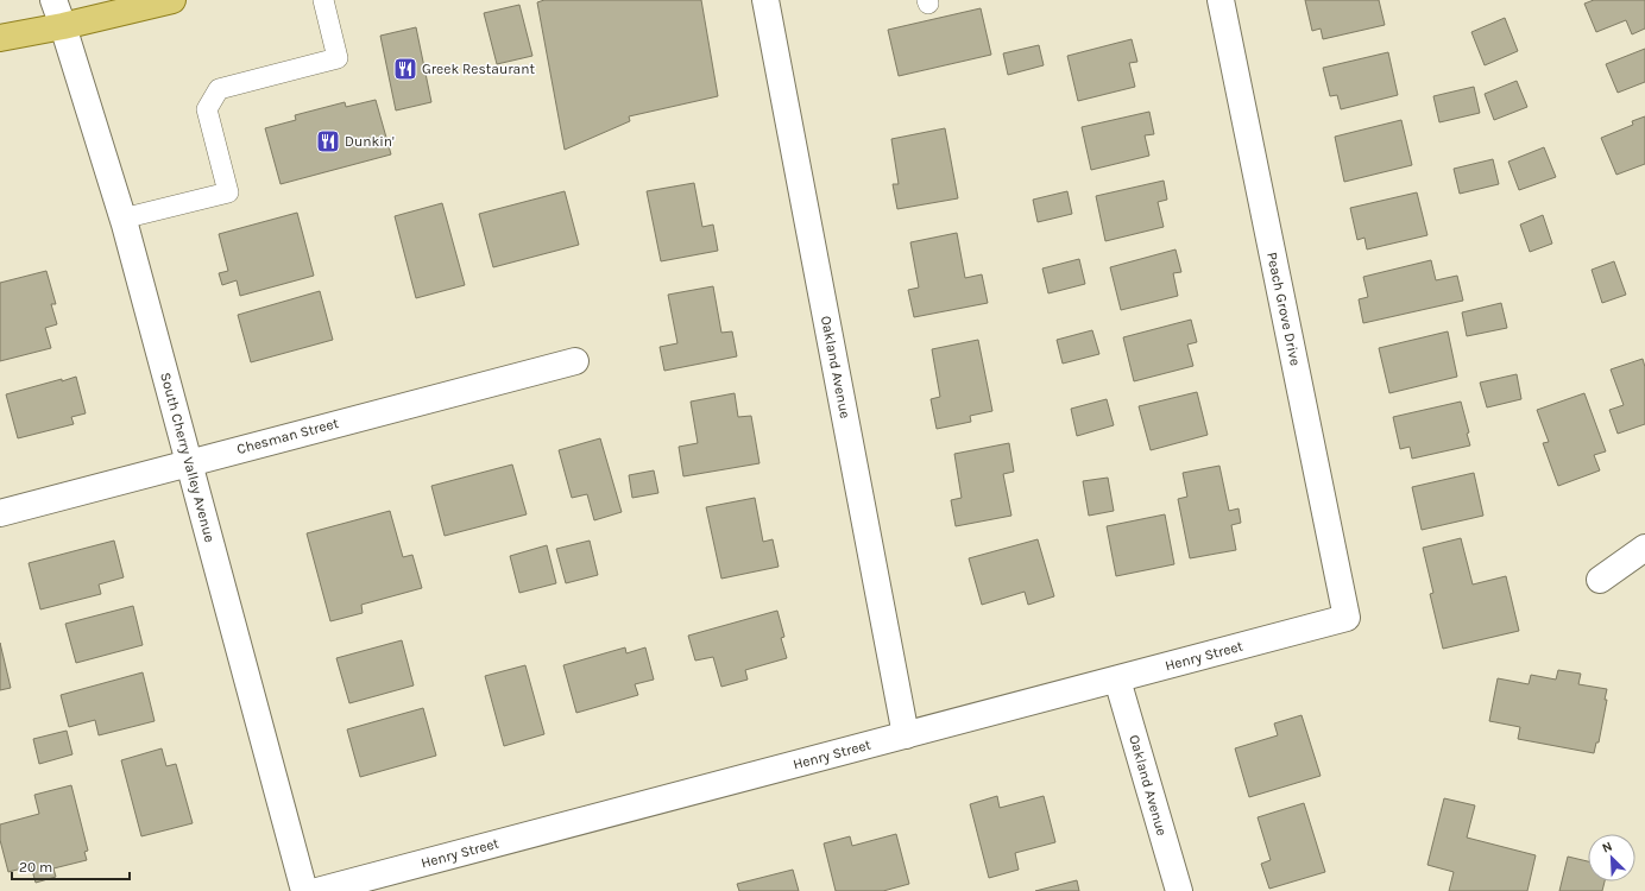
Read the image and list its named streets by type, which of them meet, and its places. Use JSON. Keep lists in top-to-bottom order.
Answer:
{
  "streets": {
    "street": [
      "Peach Grove Drive",
      "Oakland Avenue",
      "Chesman Street",
      "South Cherry Valley Avenue",
      "Henry Street"
    ]
  },
  "crossings": [
    ["Peach Grove Drive", "Henry Street"],
    ["Oakland Avenue", "Henry Street"],
    ["Chesman Street", "South Cherry Valley Avenue"]
  ],
  "places": {
    "restaurant": ["Greek Restaurant", "Dunkin'"]
  },
  "scale_bar": "20 m",
  "north": "top left"
}
